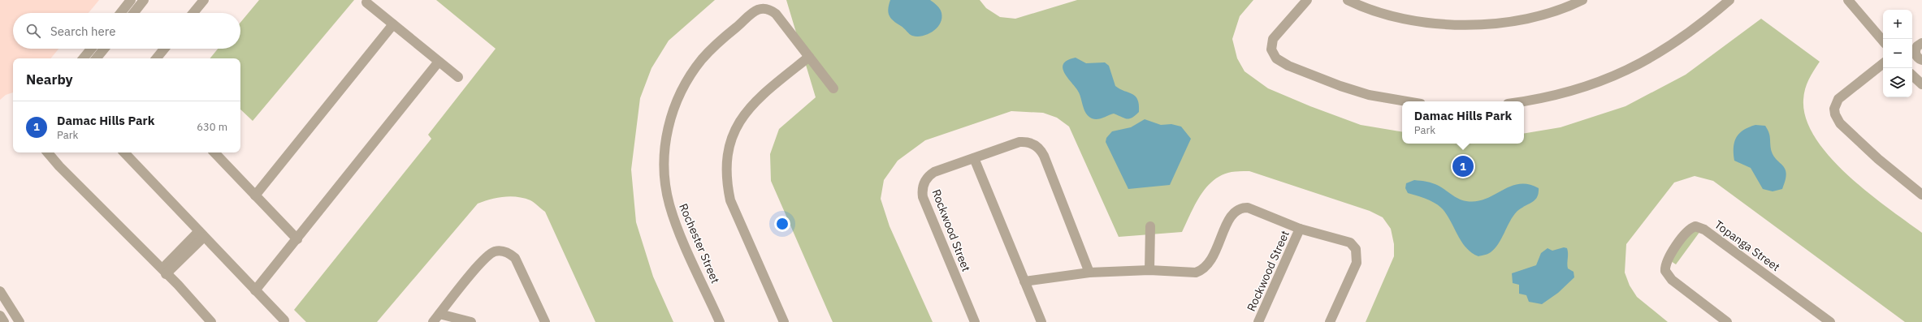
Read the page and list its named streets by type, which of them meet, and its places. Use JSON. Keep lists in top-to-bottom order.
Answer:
{
  "streets": {
    "street": ["Rockwood Street", "Rochester Street", "Topanga Street"]
  },
  "page": {
    "map_buttons": ["+", "−"],
    "search": "Search here",
    "heading": "Nearby",
    "list": [
      {
        "mark": "1",
        "name": "Damac Hills Park",
        "note": "Park",
        "value": "630 m"
      }
    ],
    "popup": ["Damac Hills Park", "Park"],
    "pins": "1"
  }
}
